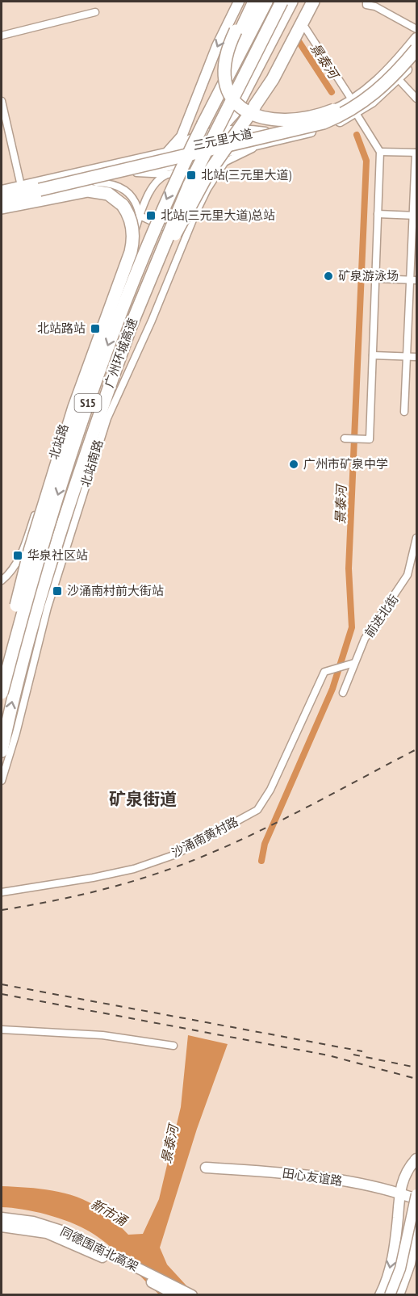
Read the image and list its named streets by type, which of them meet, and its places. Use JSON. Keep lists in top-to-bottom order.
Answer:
{
  "streets": {
    "highway": ["广州环城高速", "S15"],
    "main road": ["三元里大道", "田心友谊路", "同德围南北高架"],
    "street": [
      "北站路",
      "北站南路",
      "前进北街",
      "沙涌南黄村路"
    ]
  },
  "crossings": [
    ["前进北街", "沙涌南黄村路"]
  ],
  "districts": ["矿泉街道"],
  "water": ["景泰河", "新市涌"],
  "places": {
    "transit": [
      "北站(三元里大道)",
      "北站(三元里大道)总站",
      "北站路站",
      "华泉社区站",
      "沙涌南村前大街站"
    ],
    "other": ["矿泉游泳场", "广州市矿泉中学"]
  }
}
